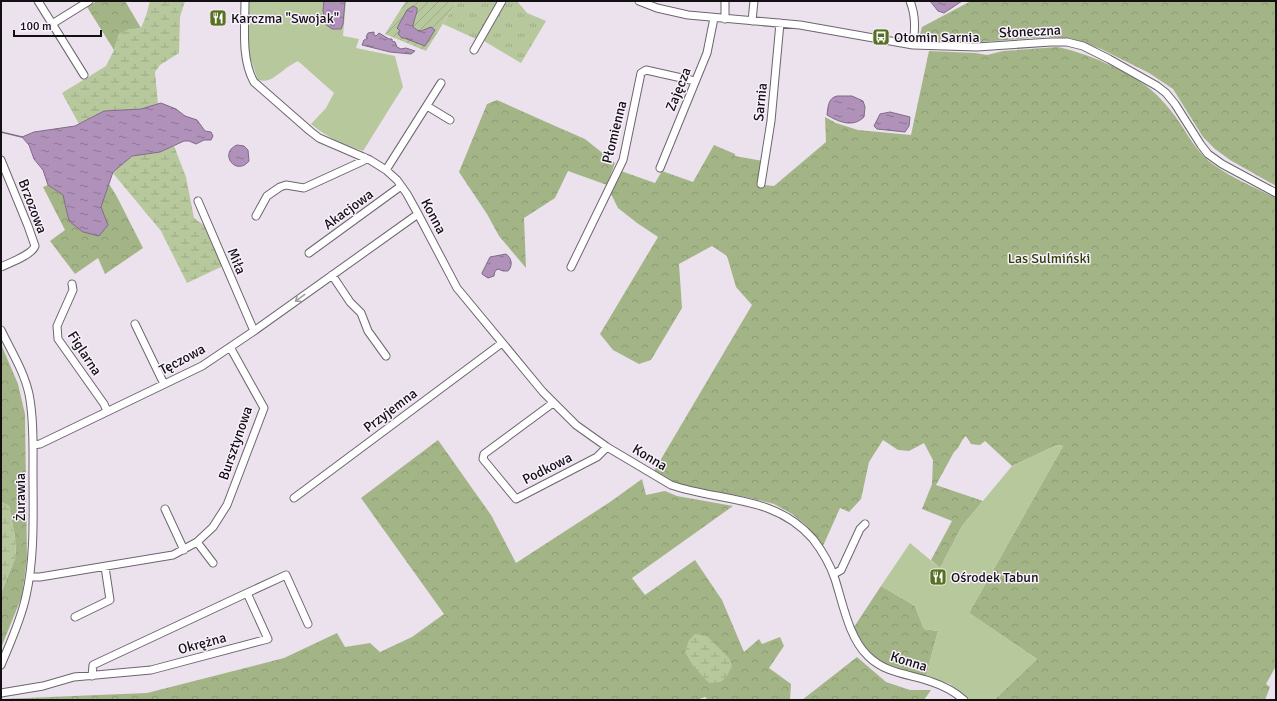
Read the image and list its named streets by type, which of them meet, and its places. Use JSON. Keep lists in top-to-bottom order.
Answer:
{
  "streets": {
    "street": [
      "Słoneczna",
      "Zajęcza",
      "Sarnia",
      "Płomienna",
      "Brzozowa",
      "Akacjowa",
      "Konna",
      "Miła",
      "Figlarna",
      "Tęczowa",
      "Przyjemna",
      "Bursztynowa",
      "Podkowa",
      "Żurawia",
      "Okrężna"
    ]
  },
  "crossings": [
    ["Słoneczna", "Zajęcza"],
    ["Słoneczna", "Sarnia"],
    ["Zajęcza", "Płomienna"],
    ["Akacjowa", "Konna"],
    ["Konna", "Tęczowa"],
    ["Konna", "Przyjemna"],
    ["Konna", "Podkowa"],
    ["Miła", "Tęczowa"],
    ["Figlarna", "Tęczowa"],
    ["Tęczowa", "Bursztynowa"],
    ["Tęczowa", "Żurawia"],
    ["Bursztynowa", "Żurawia"]
  ],
  "parks": ["Las Sulmiński"],
  "places": {
    "restaurant": ["Karczma \"Swojak\"", "Ośrodek Tabun"],
    "bus stop": ["Otomin Sarnia"]
  },
  "scale_bar": "100 m"
}
